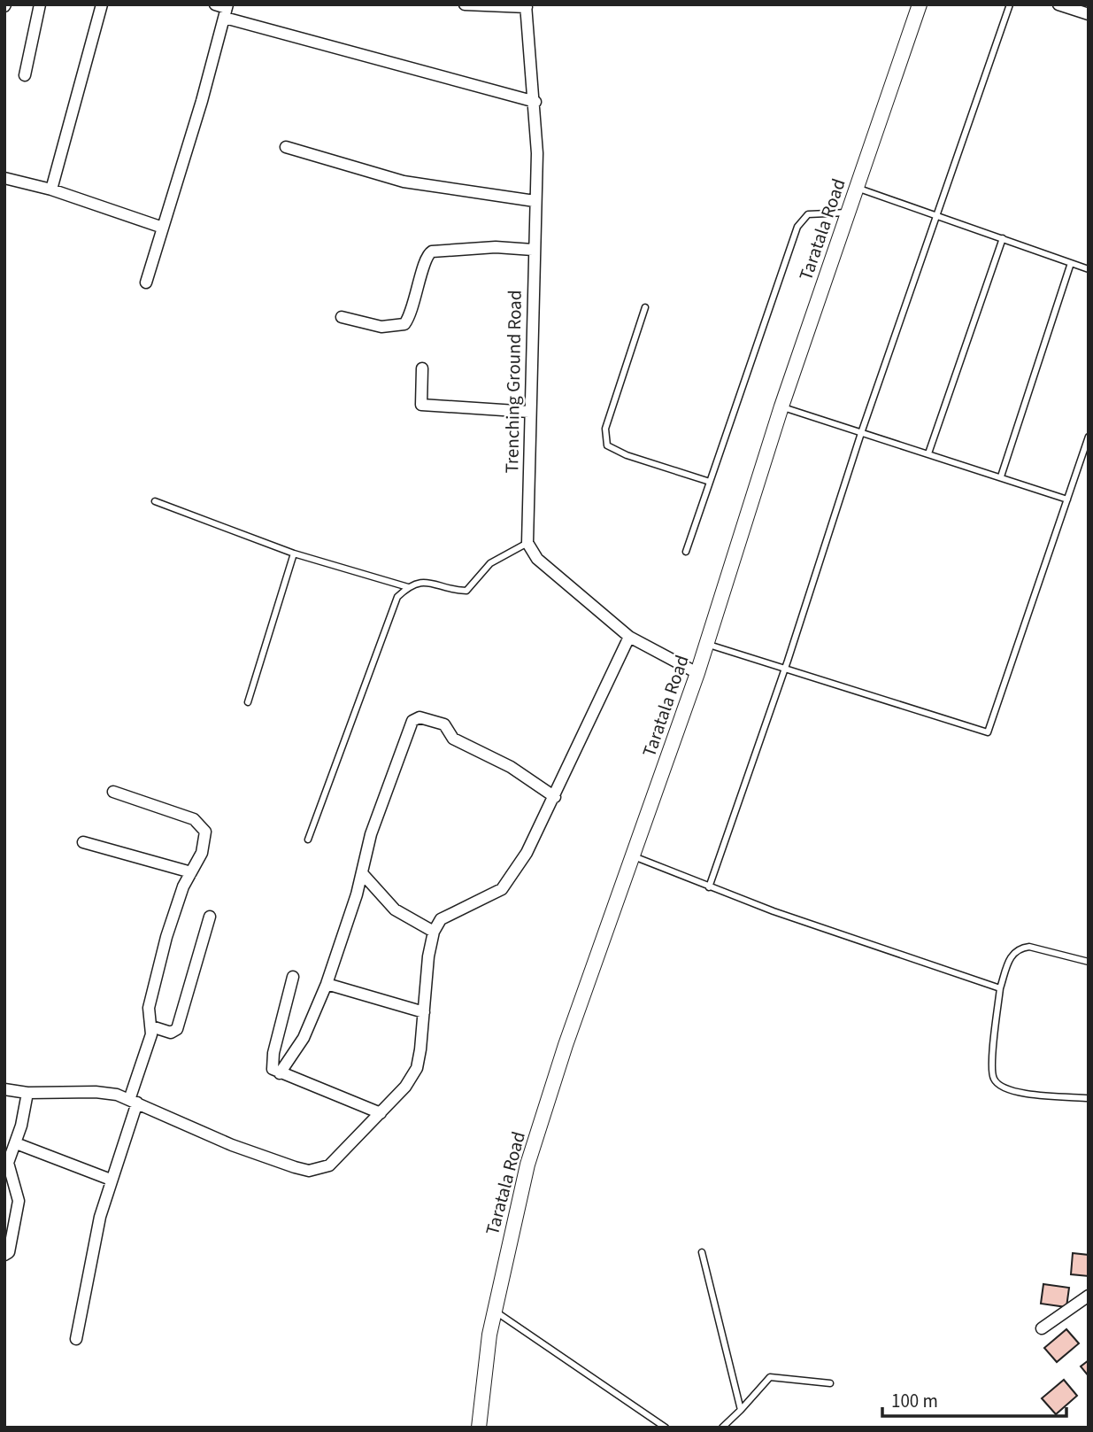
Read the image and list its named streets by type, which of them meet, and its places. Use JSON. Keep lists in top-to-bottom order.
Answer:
{
  "streets": {
    "street": ["Taratala Road", "Trenching Ground Road"]
  },
  "scale_bar": "100 m"
}
